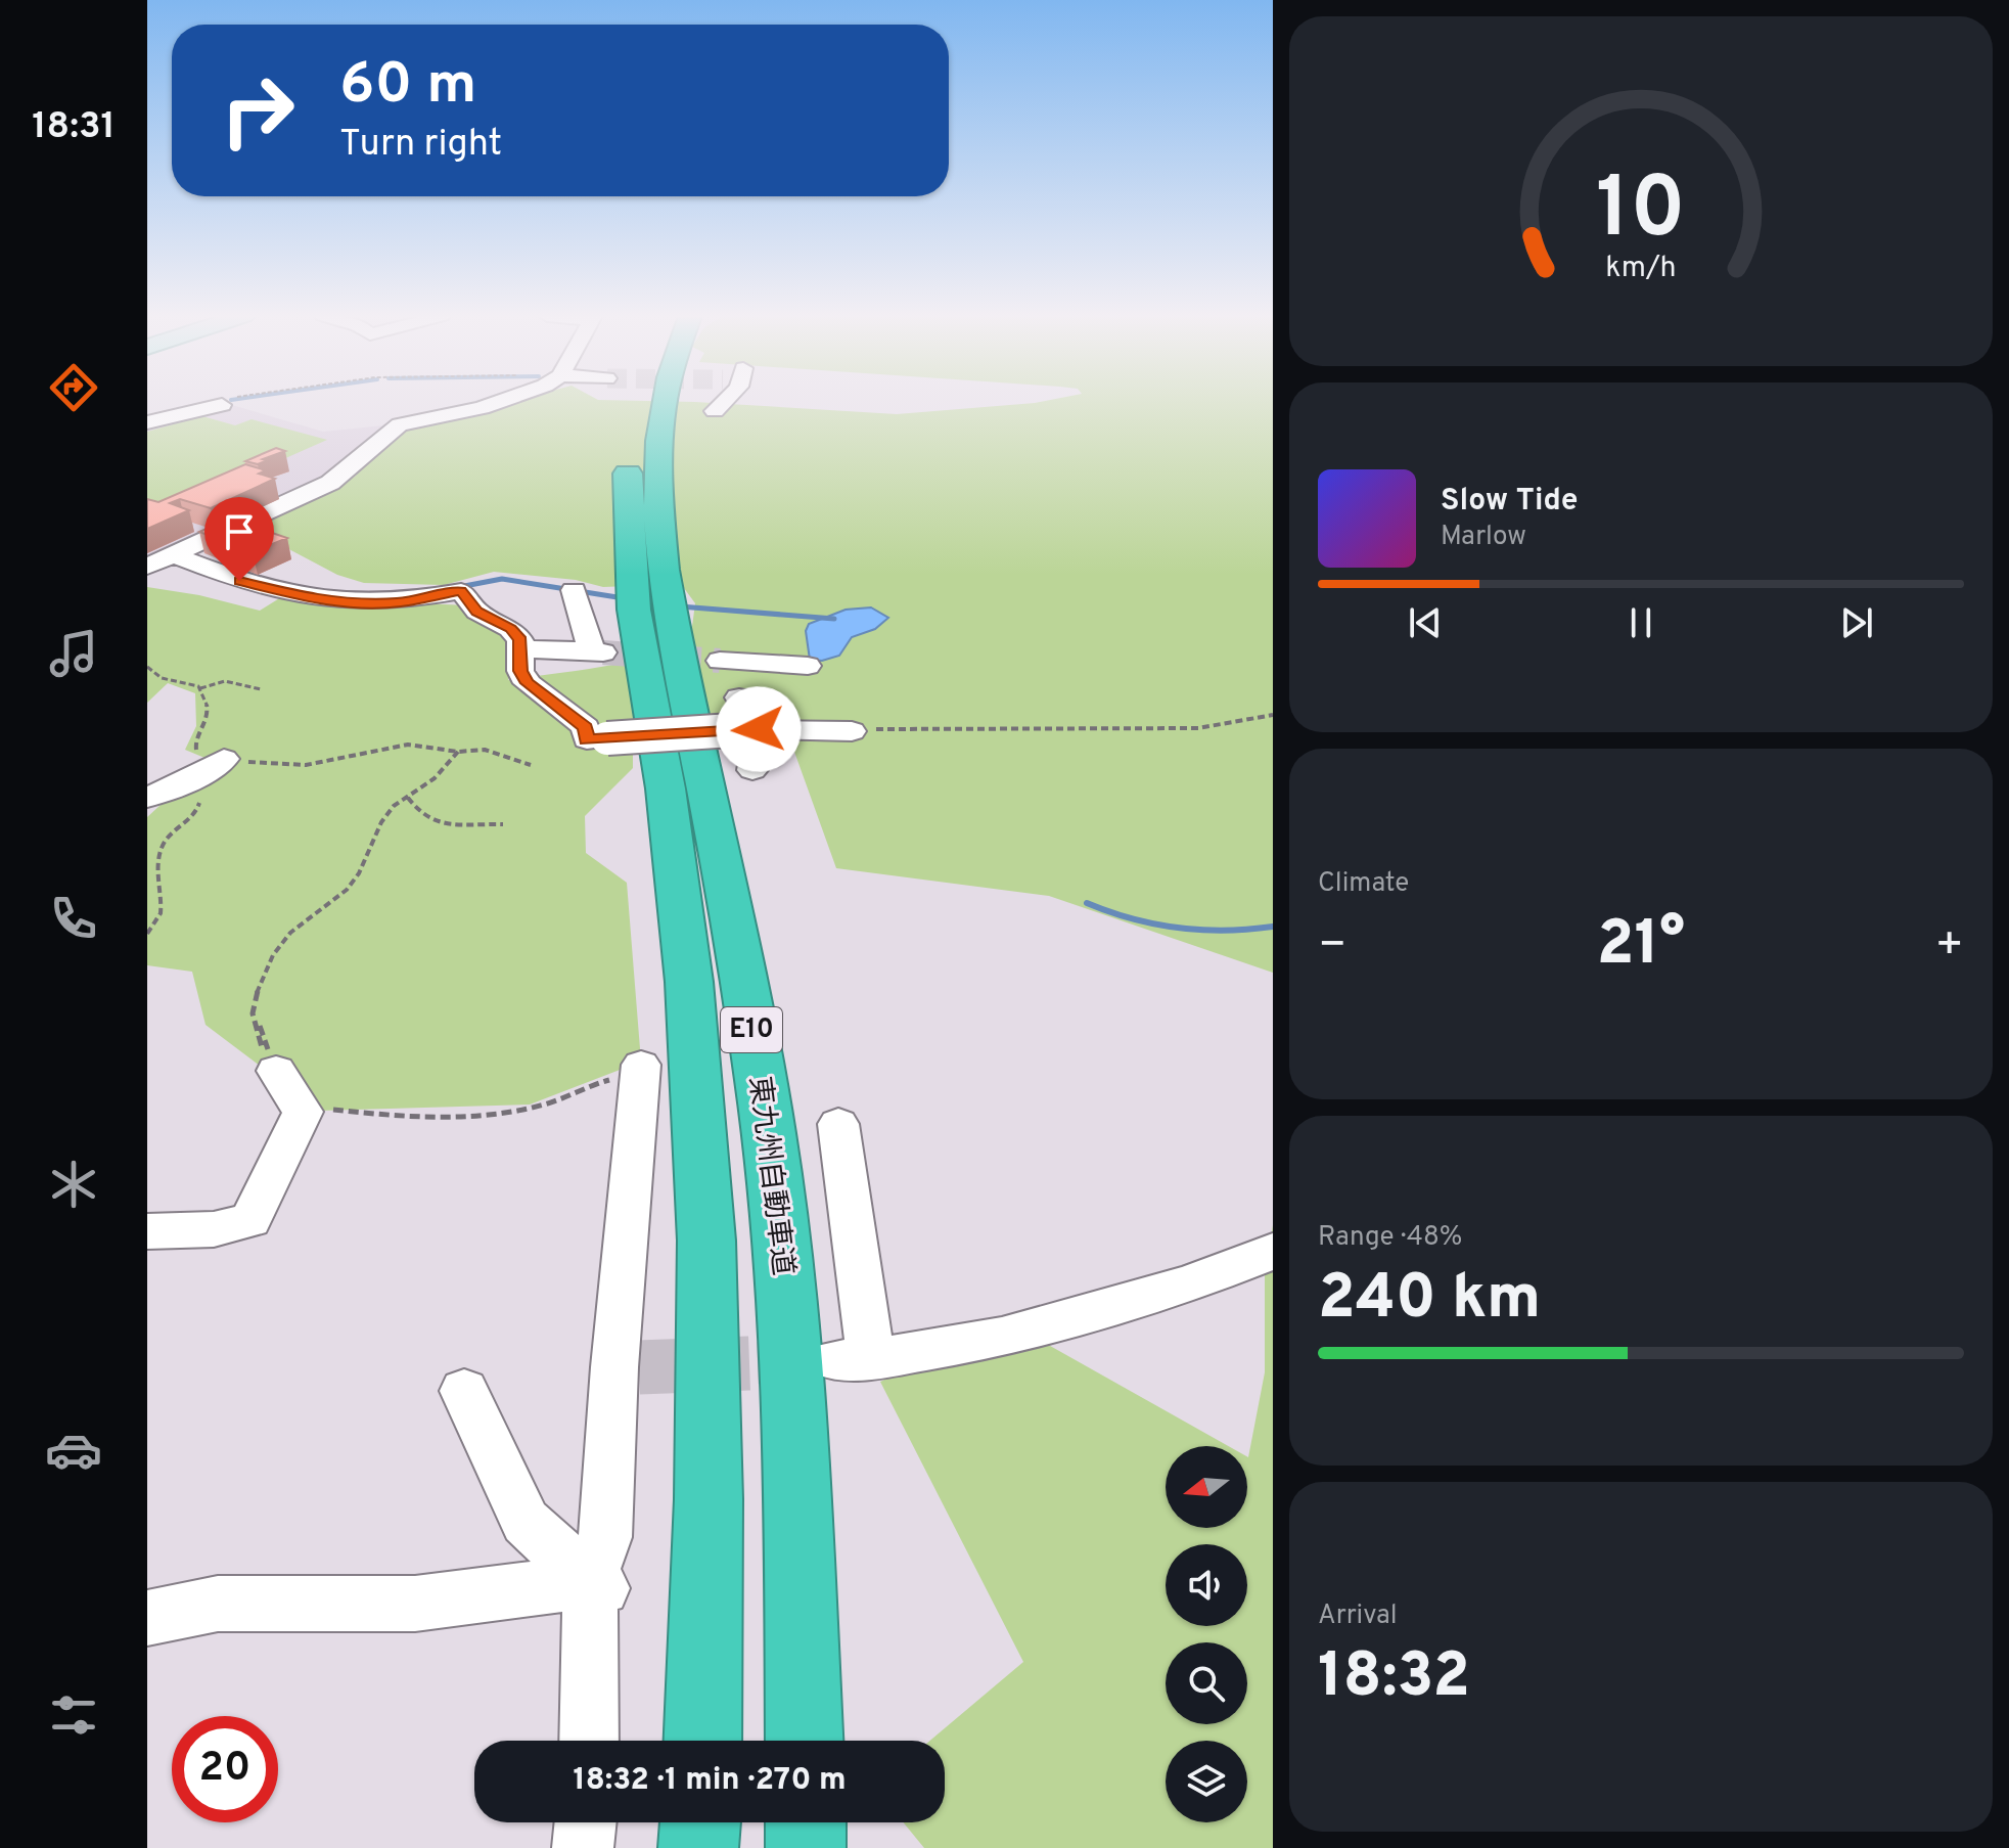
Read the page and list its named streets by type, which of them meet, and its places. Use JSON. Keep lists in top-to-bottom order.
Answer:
{
  "streets": {
    "highway": ["E10", "東九州自動車道"]
  },
  "north": "left",
  "page": {
    "tabs": "18:31",
    "turn": ["60 m", "Turn right"],
    "song": ["Slow Tide", "Marlow"],
    "tile": [
      "Climate",
      ["Range · 48%", "240 km"],
      ["Arrival", "18:32"]
    ],
    "heat": ["−", "21°", "+"],
    "limit": "20",
    "trip": "18:32 · 1 min · 270 m",
    "gauge": ["10", "km/h"]
  }
}
